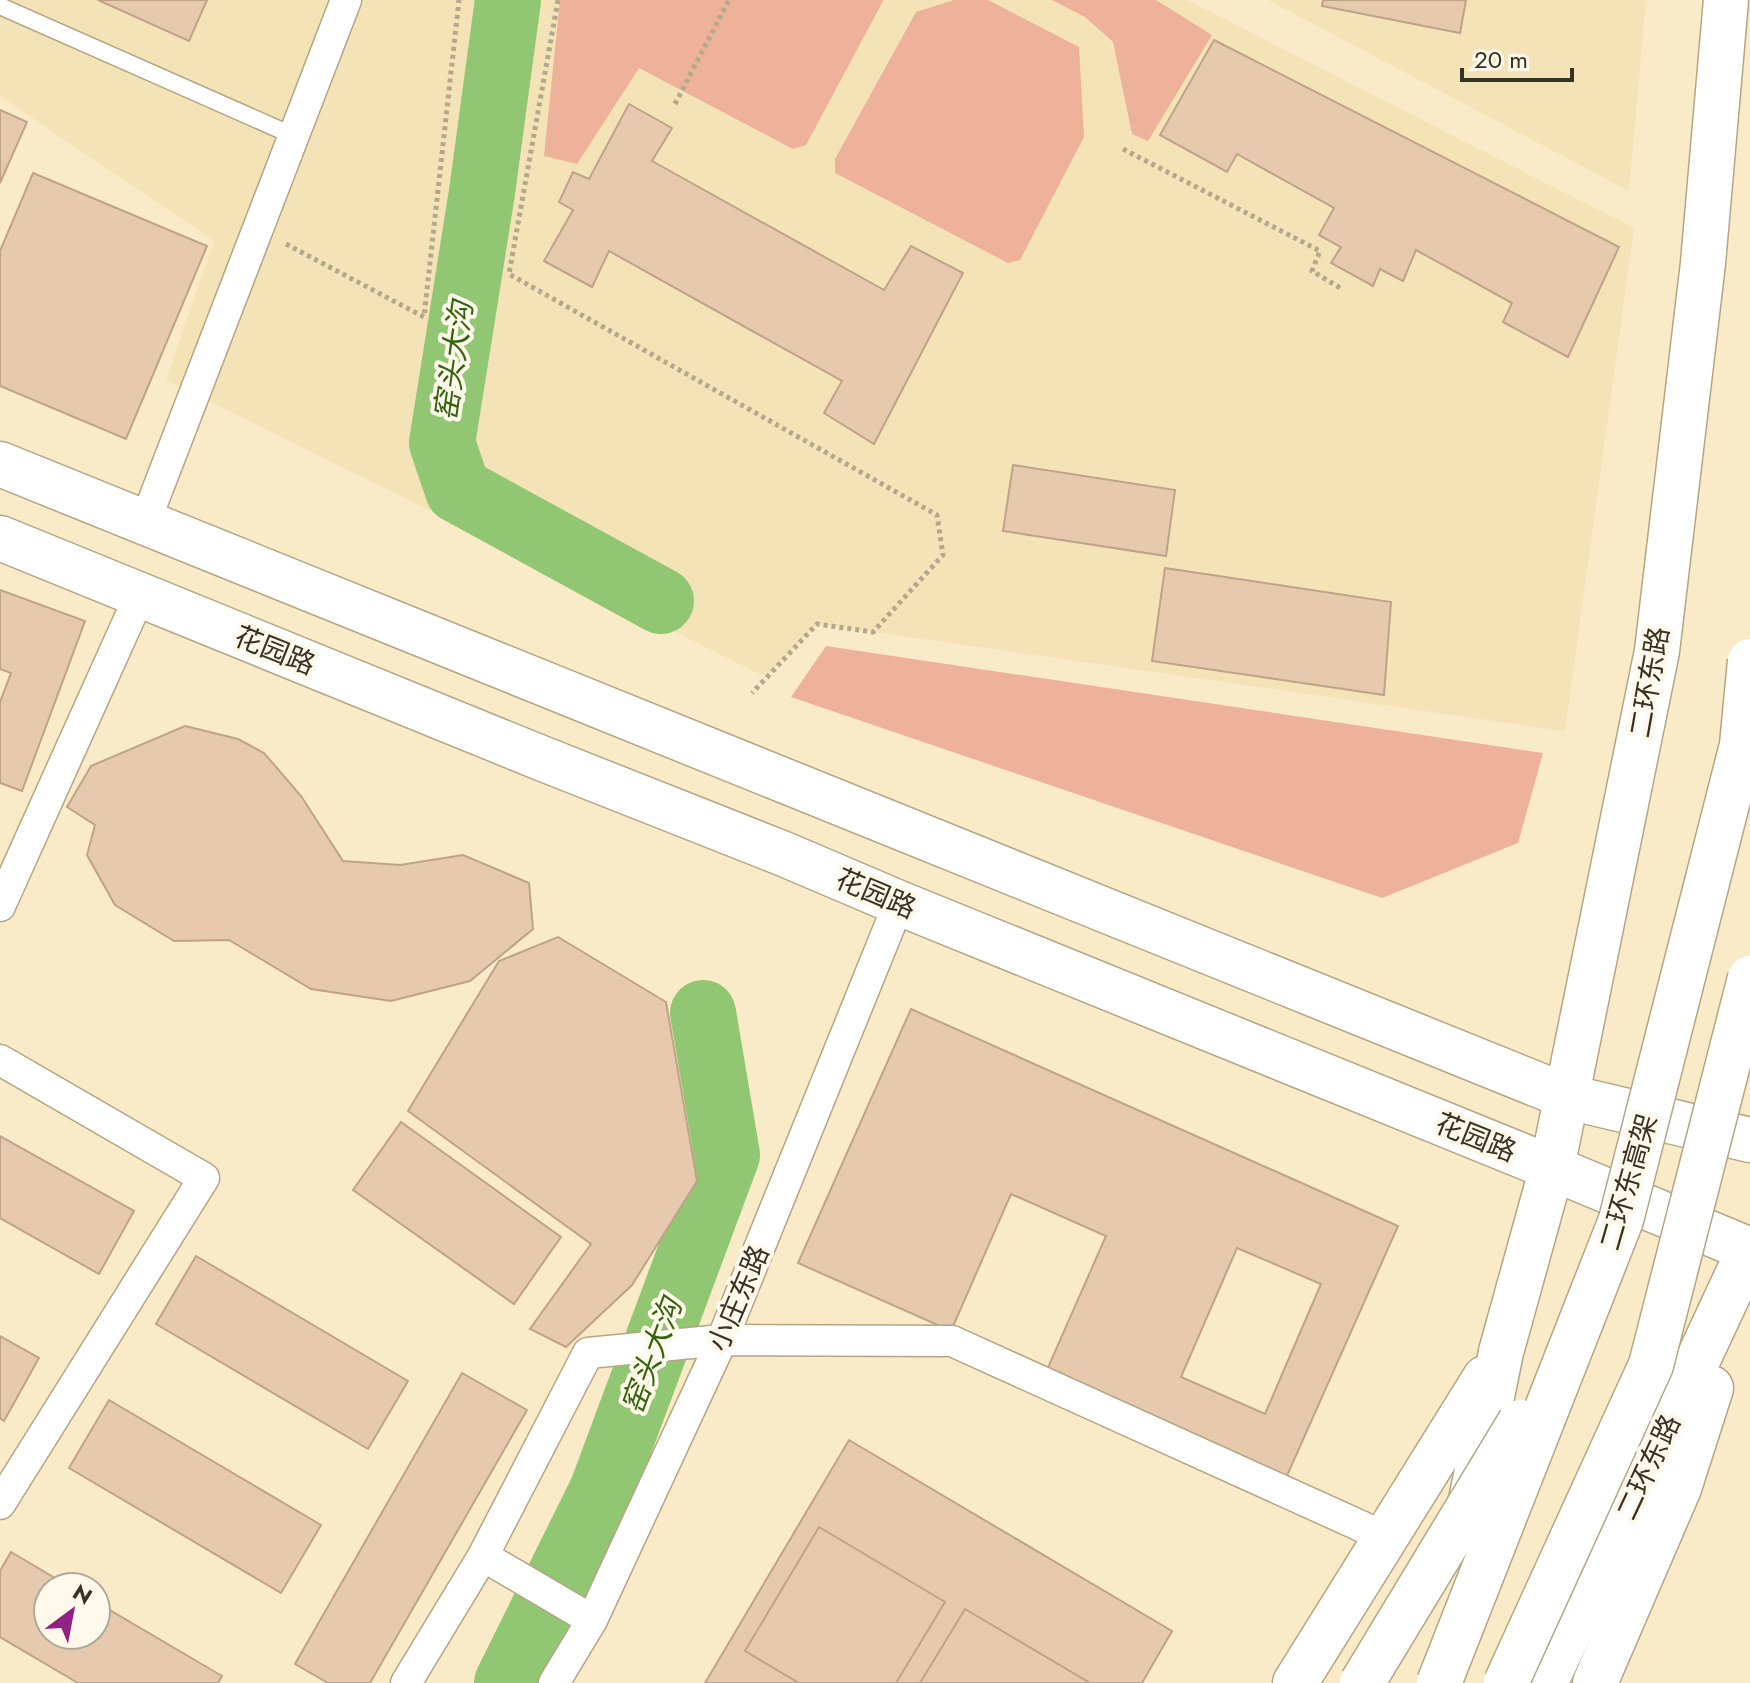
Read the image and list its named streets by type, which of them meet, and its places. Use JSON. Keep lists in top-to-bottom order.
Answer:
{
  "streets": {
    "main road": ["花园路", "二环东路", "二环东高架"],
    "street": ["小庄东路"]
  },
  "crossings": [
    ["花园路", "二环东路"],
    ["花园路", "小庄东路"]
  ],
  "water": ["窑头大沟"],
  "scale_bar": "20 m",
  "north": "top right"
}
